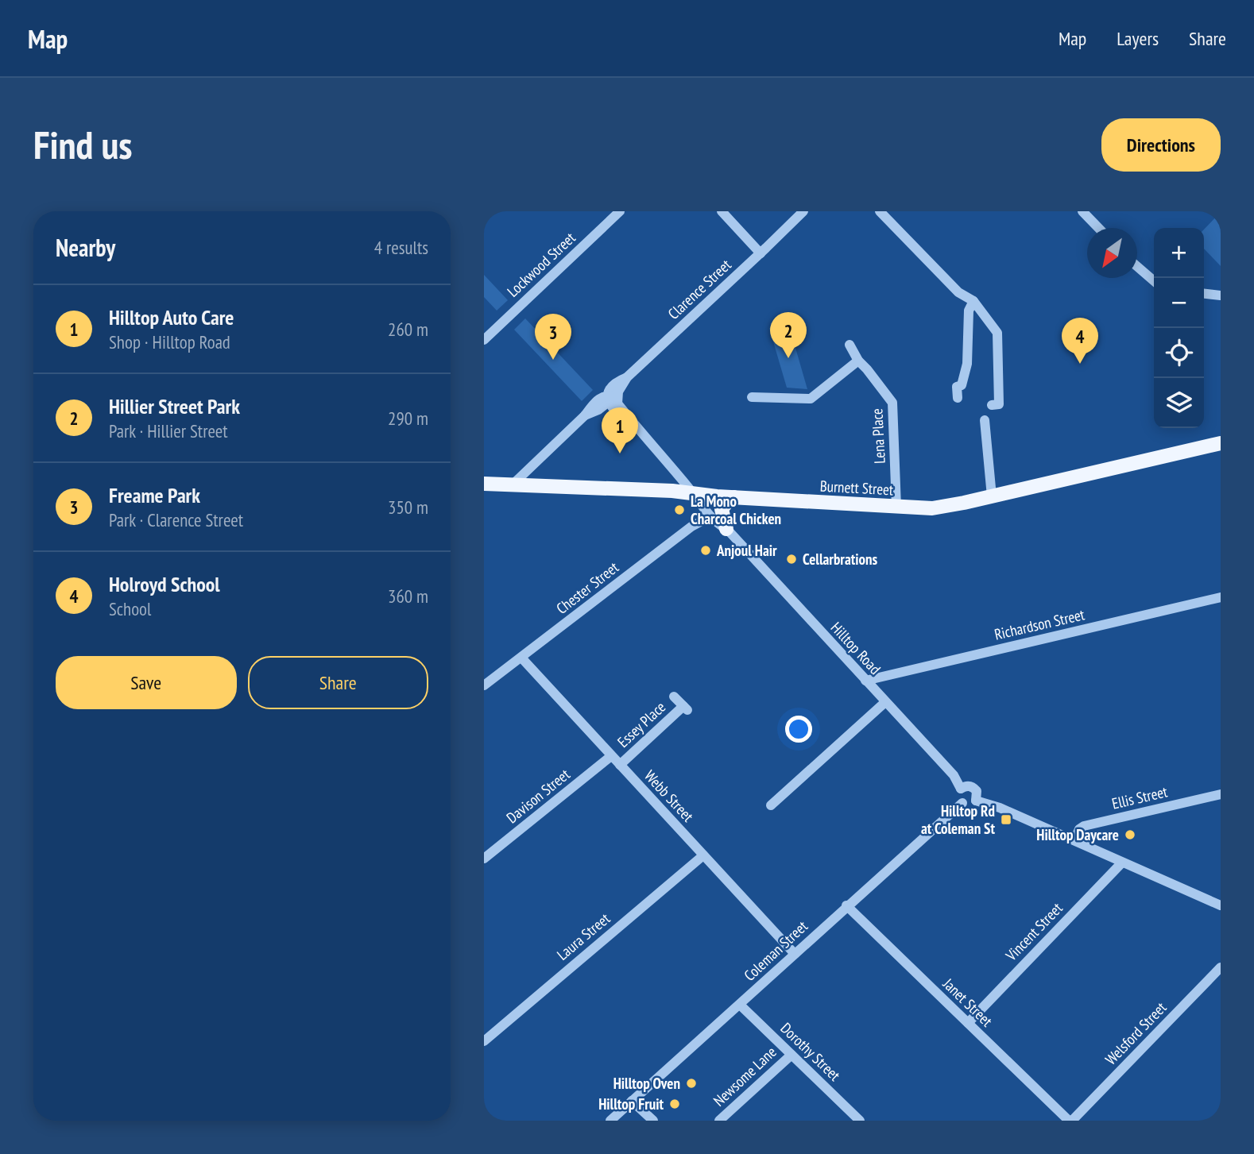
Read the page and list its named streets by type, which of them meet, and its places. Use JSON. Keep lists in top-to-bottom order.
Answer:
{
  "streets": {
    "main road": ["Burnett Street"],
    "street": [
      "Lockwood Street",
      "Clarence Street",
      "Lena Place",
      "Chester Street",
      "Richardson Street",
      "Hilltop Road",
      "Essey Place",
      "Davison Street",
      "Webb Street",
      "Ellis Street",
      "Vincent Street",
      "Laura Street",
      "Coleman Street",
      "Janet Street",
      "Welsford Street",
      "Dorothy Street",
      "Newsome Lane"
    ]
  },
  "crossings": [
    ["Clarence Street", "Hilltop Road"],
    ["Lena Place", "Burnett Street"],
    ["Burnett Street", "Hilltop Road"],
    ["Chester Street", "Hilltop Road"],
    ["Chester Street", "Webb Street"],
    ["Richardson Street", "Hilltop Road"],
    ["Hilltop Road", "Coleman Street"],
    ["Essey Place", "Webb Street"],
    ["Davison Street", "Webb Street"],
    ["Webb Street", "Laura Street"],
    ["Webb Street", "Coleman Street"],
    ["Vincent Street", "Janet Street"],
    ["Coleman Street", "Janet Street"],
    ["Coleman Street", "Dorothy Street"],
    ["Janet Street", "Welsford Street"],
    ["Dorothy Street", "Newsome Lane"]
  ],
  "places": {
    "other": [
      "La Mono Charcoal Chicken",
      "Anjoul Hair",
      "Cellarbrations",
      "Hilltop Daycare",
      "Hilltop Oven",
      "Hilltop Fruit"
    ],
    "transit": ["Hilltop Rd at Coleman St"]
  },
  "north": "bottom left",
  "page": {
    "header": "Map",
    "nav": ["Map", "Layers", "Share"],
    "buttons": [
      "Directions",
      ["Save", "Share"]
    ],
    "title": "Find us",
    "heading": ["Nearby", "4 results"],
    "map_buttons": ["+", "−"],
    "list": [
      {
        "mark": "1",
        "name": "Hilltop Auto Care",
        "note": "Shop · Hilltop Road",
        "value": "260 m"
      },
      {
        "mark": "2",
        "name": "Hillier Street Park",
        "note": "Park · Hillier Street",
        "value": "290 m"
      },
      {
        "mark": "3",
        "name": "Freame Park",
        "note": "Park · Clarence Street",
        "value": "350 m"
      },
      {
        "mark": "4",
        "name": "Holroyd School",
        "note": "School",
        "value": "360 m"
      }
    ],
    "pins": [
      "2",
      "3",
      "4",
      "1"
    ]
  }
}
